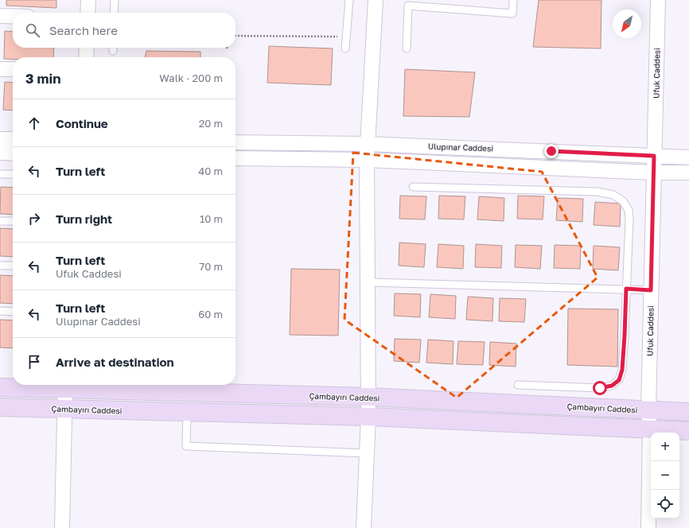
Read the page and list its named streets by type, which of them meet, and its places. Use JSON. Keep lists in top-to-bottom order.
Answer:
{
  "streets": {
    "main road": ["Çambayırı Caddesi"],
    "street": ["Ufuk Caddesi", "Ulupınar Caddesi"]
  },
  "crossings": [
    ["Ufuk Caddesi", "Ulupınar Caddesi"],
    ["Ufuk Caddesi", "Çambayırı Caddesi"]
  ],
  "north": "bottom left",
  "page": {
    "search": "Search here",
    "heading": ["3 min", "Walk · 200 m"],
    "list": [
      ["Continue", "20 m"],
      ["Turn left", "40 m"],
      ["Turn right", "10 m"],
      ["Turn left", "Ufuk Caddesi", "70 m"],
      ["Turn left", "Ulupınar Caddesi", "60 m"],
      "Arrive at destination"
    ],
    "map_buttons": ["+", "−"]
  }
}
